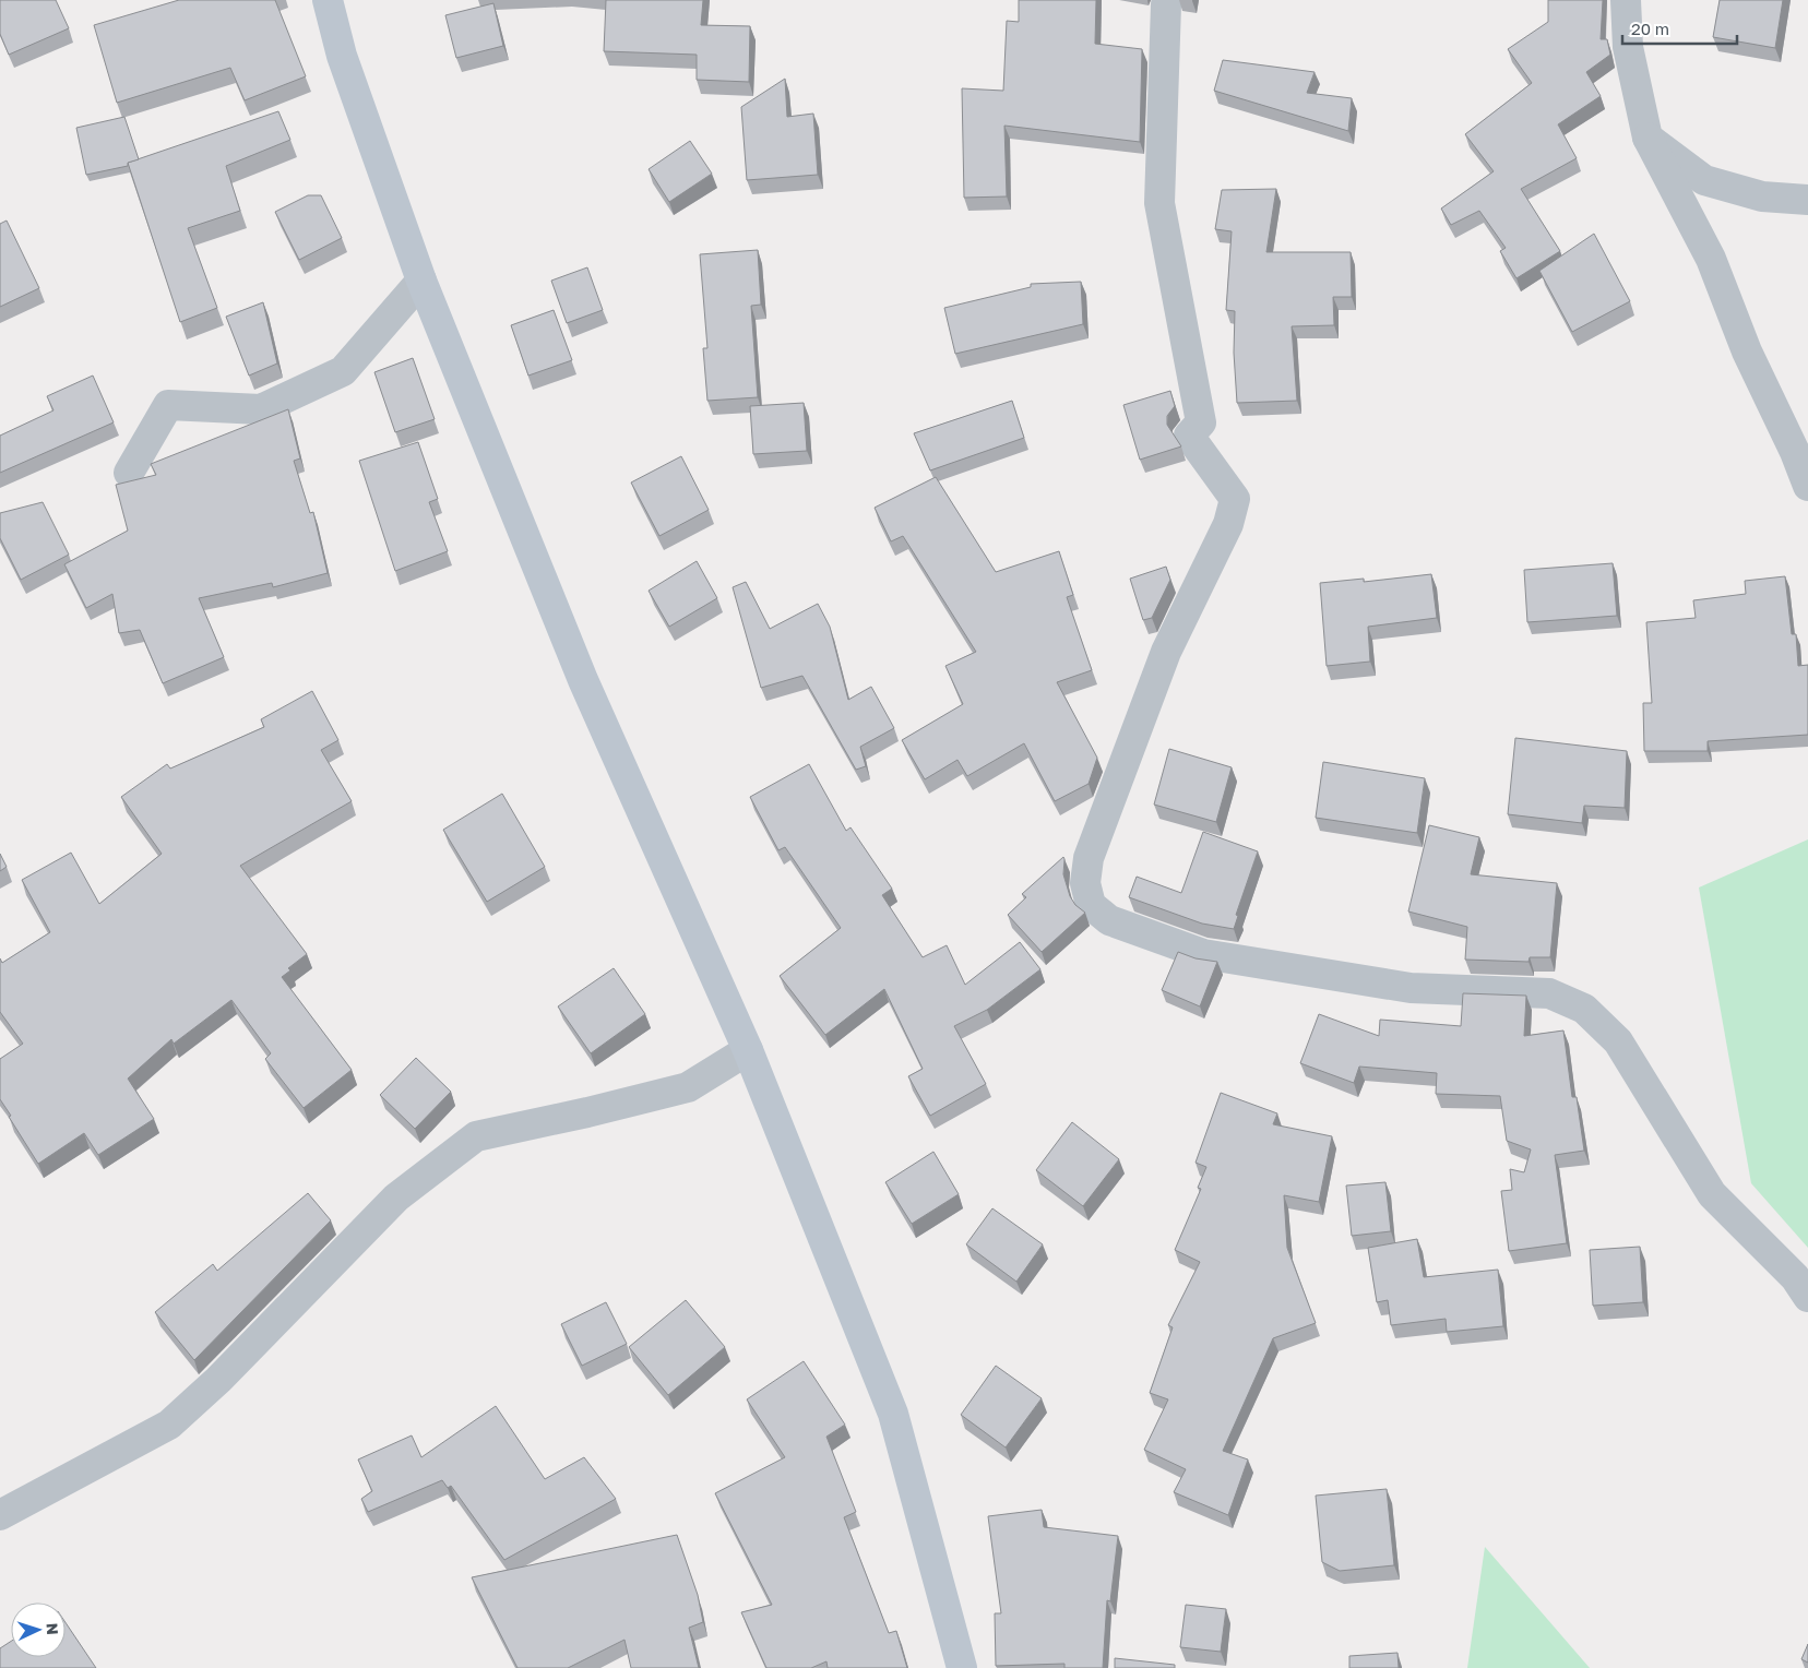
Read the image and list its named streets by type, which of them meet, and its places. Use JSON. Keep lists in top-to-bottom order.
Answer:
{
  "scale_bar": "20 m",
  "north": "right"
}
